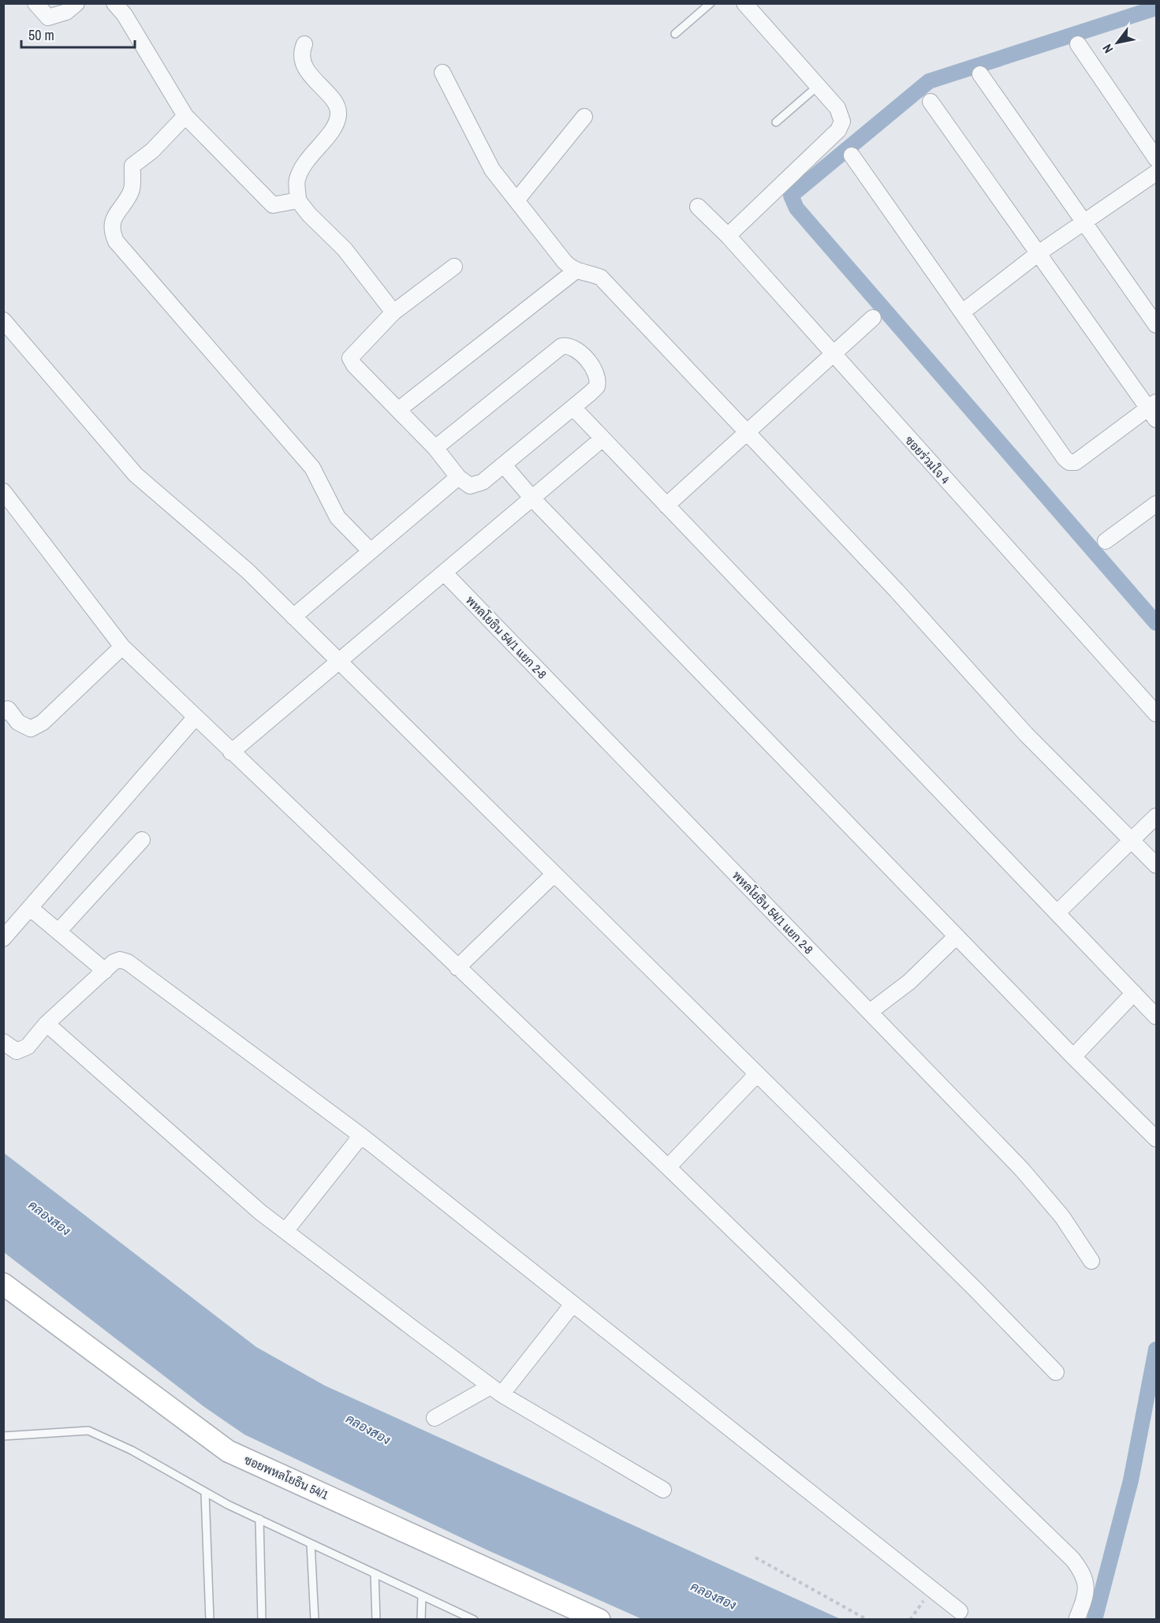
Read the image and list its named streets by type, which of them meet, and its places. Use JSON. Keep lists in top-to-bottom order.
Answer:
{
  "streets": {
    "street": ["ซอยร่วมใจ 4", "พหลโยธิน 54/1 แยก 2-8", "ซอยพหลโยธิน 54/1"]
  },
  "water": ["คลองสอง"],
  "scale_bar": "50 m",
  "north": "bottom left"
}
